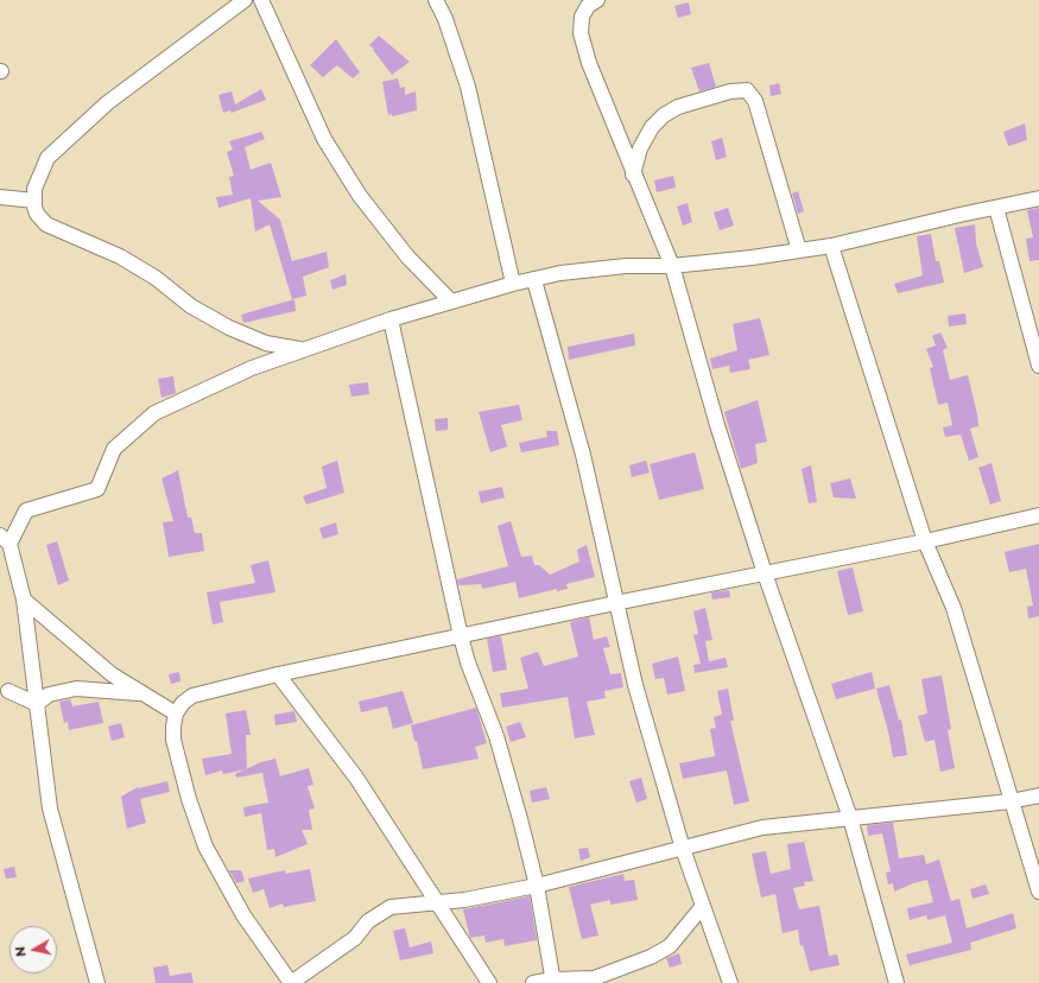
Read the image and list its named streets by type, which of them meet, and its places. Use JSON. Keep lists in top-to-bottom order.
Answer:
{
  "north": "left"
}
